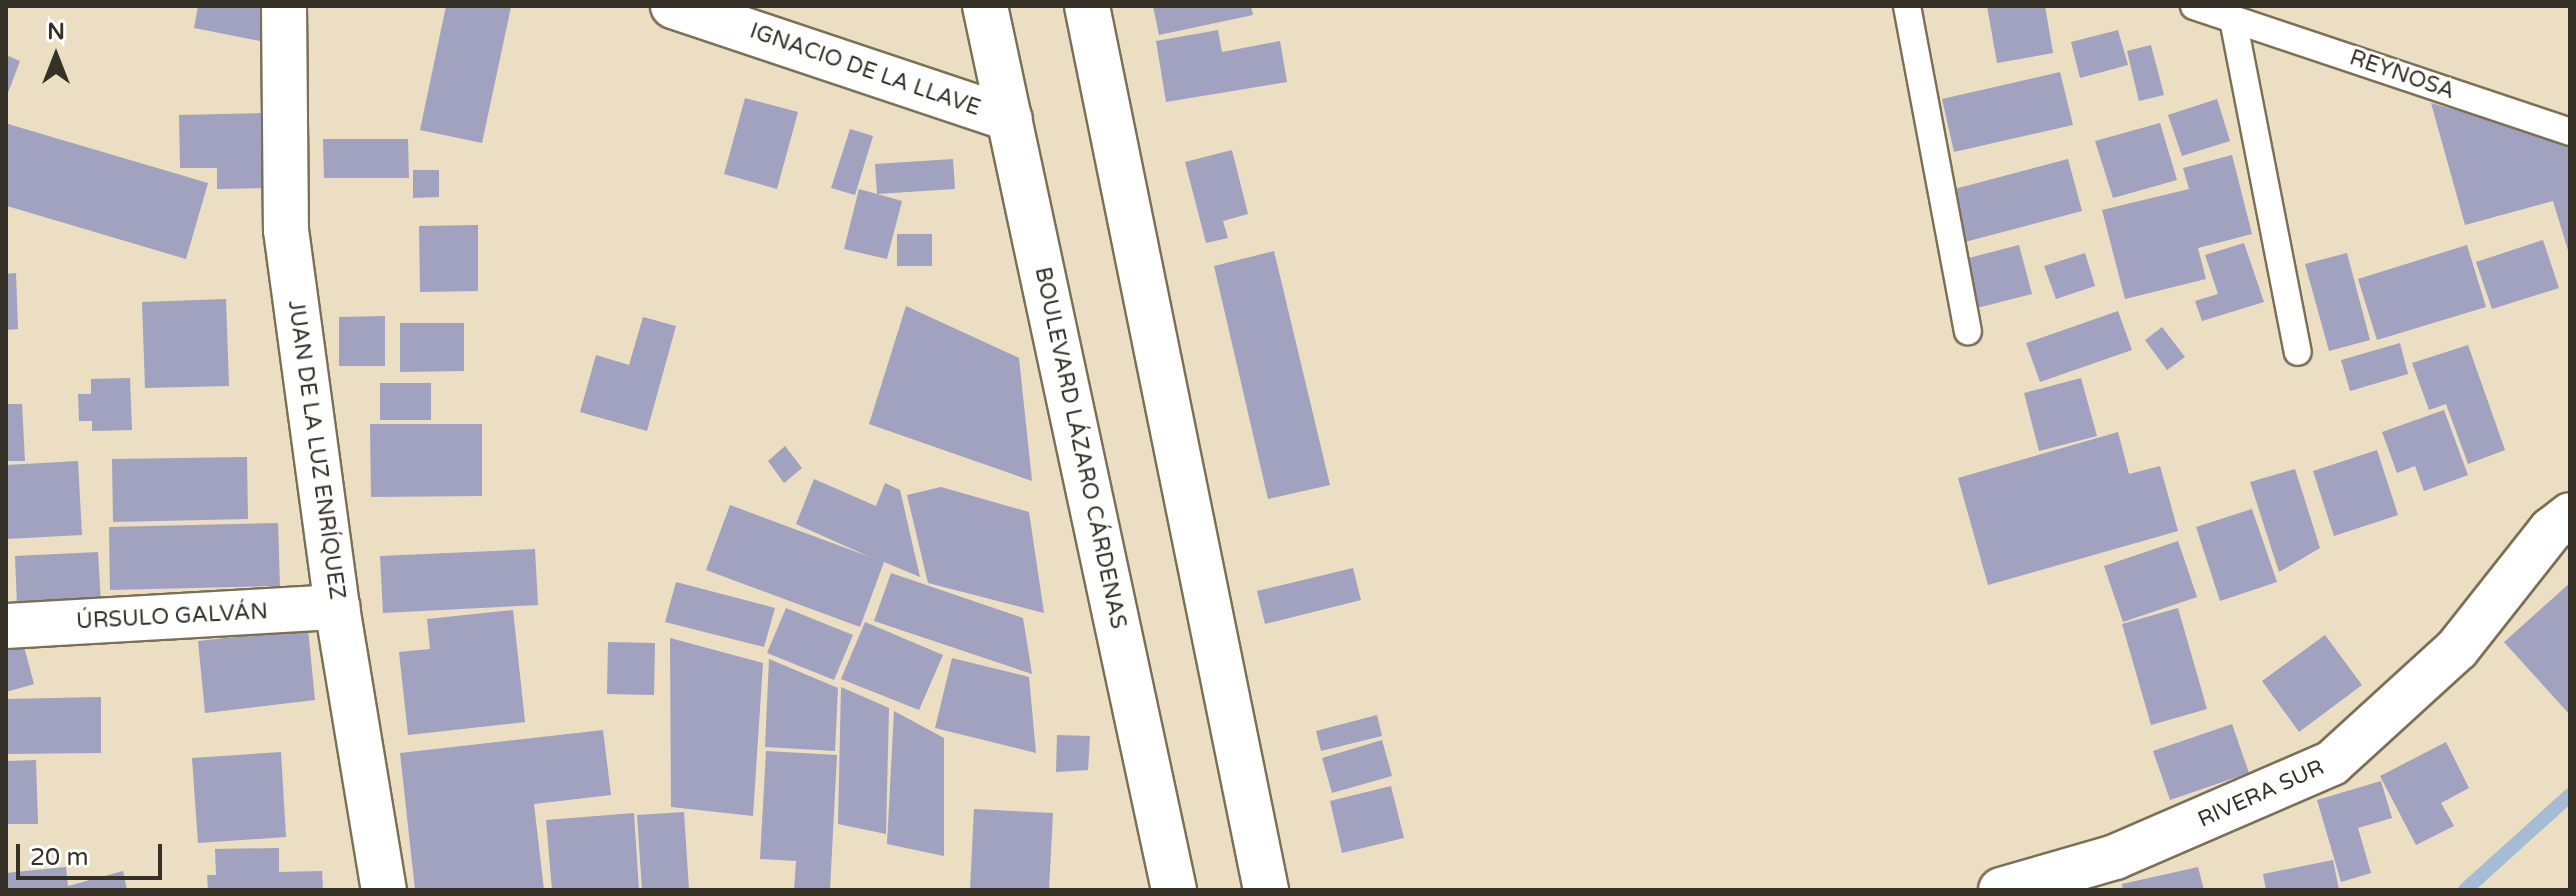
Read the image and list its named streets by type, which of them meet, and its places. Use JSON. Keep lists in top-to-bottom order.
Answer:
{
  "streets": {
    "street": [
      "IGNACIO DE LA LLAVE",
      "BOULEVARD LÁZARO CÁRDENAS",
      "JUAN DE LA LUZ ENRÍQUEZ",
      "ÚRSULO GALVÁN",
      "RIVERA SUR"
    ],
    "lane": ["REYNOSA"]
  },
  "crossings": [
    ["IGNACIO DE LA LLAVE", "BOULEVARD LÁZARO CÁRDENAS"],
    ["JUAN DE LA LUZ ENRÍQUEZ", "ÚRSULO GALVÁN"]
  ],
  "scale_bar": "20 m",
  "north": "top"
}
